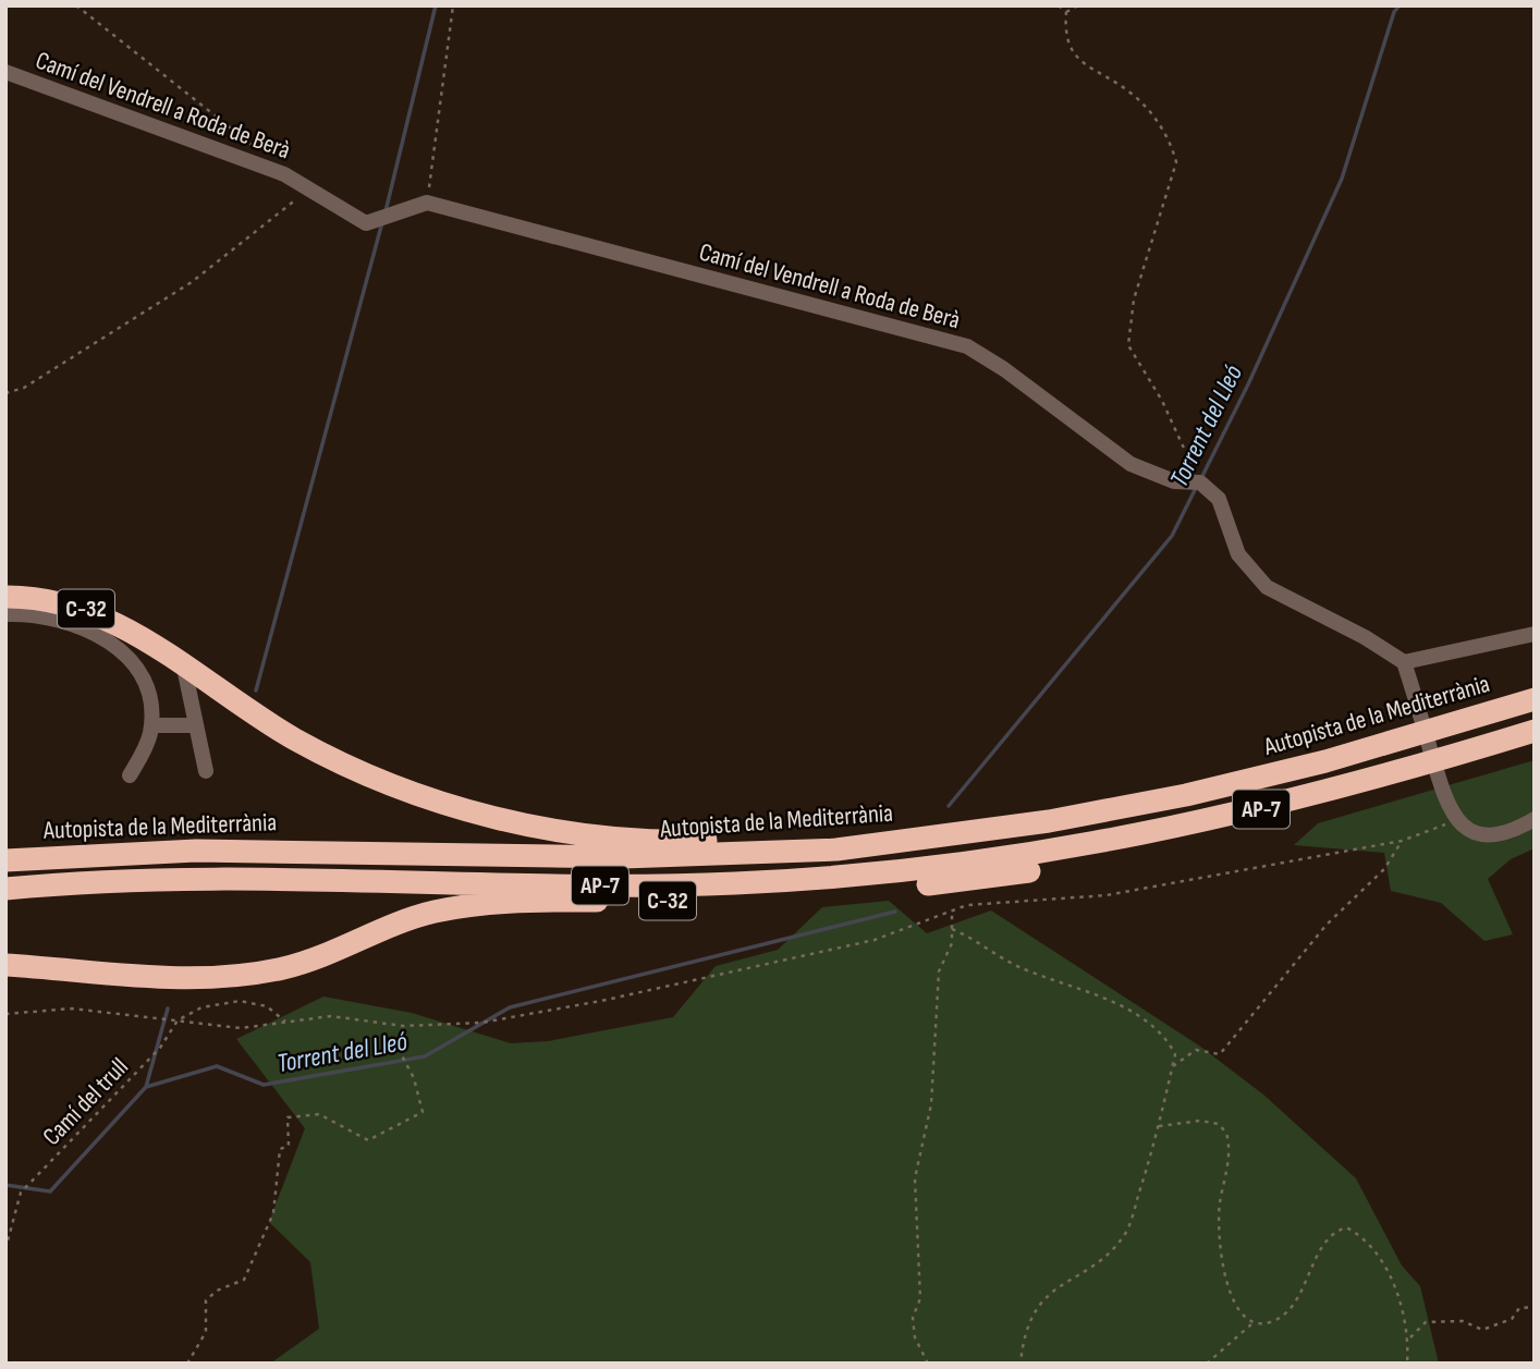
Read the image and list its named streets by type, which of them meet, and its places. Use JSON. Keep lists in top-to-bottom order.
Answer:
{
  "streets": {
    "highway": ["C-32", "Autopista de la Mediterrània", "AP-7"],
    "street": ["Camí del Vendrell a Roda de Berà"],
    "path": ["Camí del trull"]
  },
  "crossings": [
    ["C-32", "Autopista de la Mediterrània"],
    ["C-32", "AP-7"]
  ],
  "water": ["Torrent del Lleó"]
}
